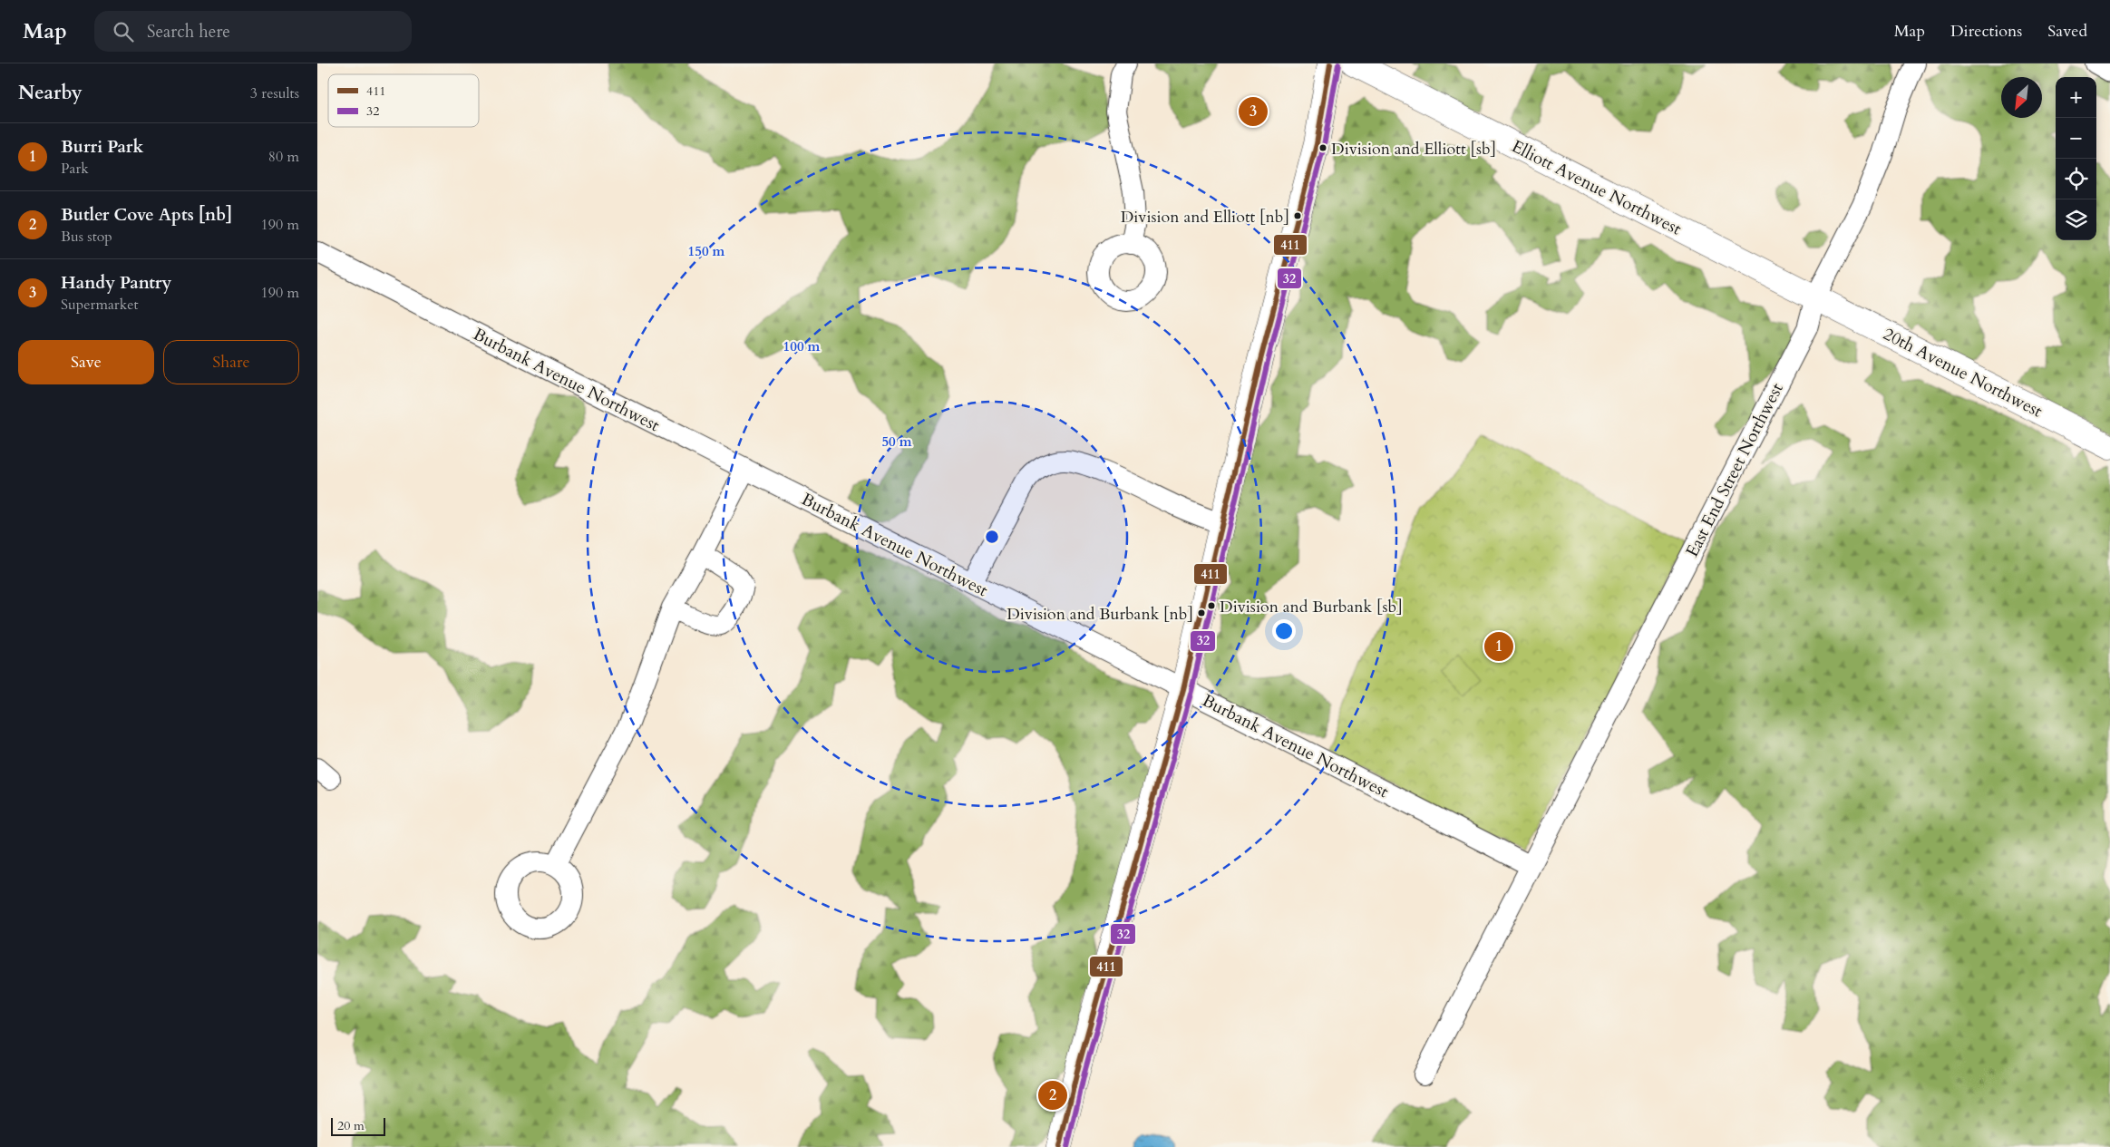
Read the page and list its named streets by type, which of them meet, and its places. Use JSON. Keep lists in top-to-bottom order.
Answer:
{
  "streets": {
    "street": [
      "Elliott Avenue Northwest",
      "20th Avenue Northwest",
      "Burbank Avenue Northwest",
      "East End Street Northwest"
    ]
  },
  "crossings": [
    ["Elliott Avenue Northwest", "20th Avenue Northwest"],
    ["Elliott Avenue Northwest", "East End Street Northwest"],
    ["20th Avenue Northwest", "East End Street Northwest"],
    ["Burbank Avenue Northwest", "East End Street Northwest"]
  ],
  "places": [
    "Division and Elliott [sb]",
    "Division and Elliott [nb]",
    "Division and Burbank [sb]",
    "Division and Burbank [nb]"
  ],
  "lines": ["transit line 411", "transit line 32"],
  "legend": ["411", "32"],
  "scale_bar": "20 m",
  "north": "bottom left",
  "page": {
    "header": "Map",
    "search": "Search here",
    "nav": ["Map", "Directions", "Saved"],
    "heading": ["Nearby", "3 results"],
    "map_buttons": ["+", "−"],
    "pins": ["3", "1", "2"],
    "list": [
      {
        "mark": "1",
        "name": "Burri Park",
        "note": "Park",
        "value": "80 m"
      },
      {
        "mark": "2",
        "name": "Butler Cove Apts [nb]",
        "note": "Bus stop",
        "value": "190 m"
      },
      {
        "mark": "3",
        "name": "Handy Pantry",
        "note": "Supermarket",
        "value": "190 m"
      }
    ],
    "buttons": ["Save", "Share"],
    "scale": "20 m"
  },
  "rings": ["150 m", "100 m", "50 m"]
}
